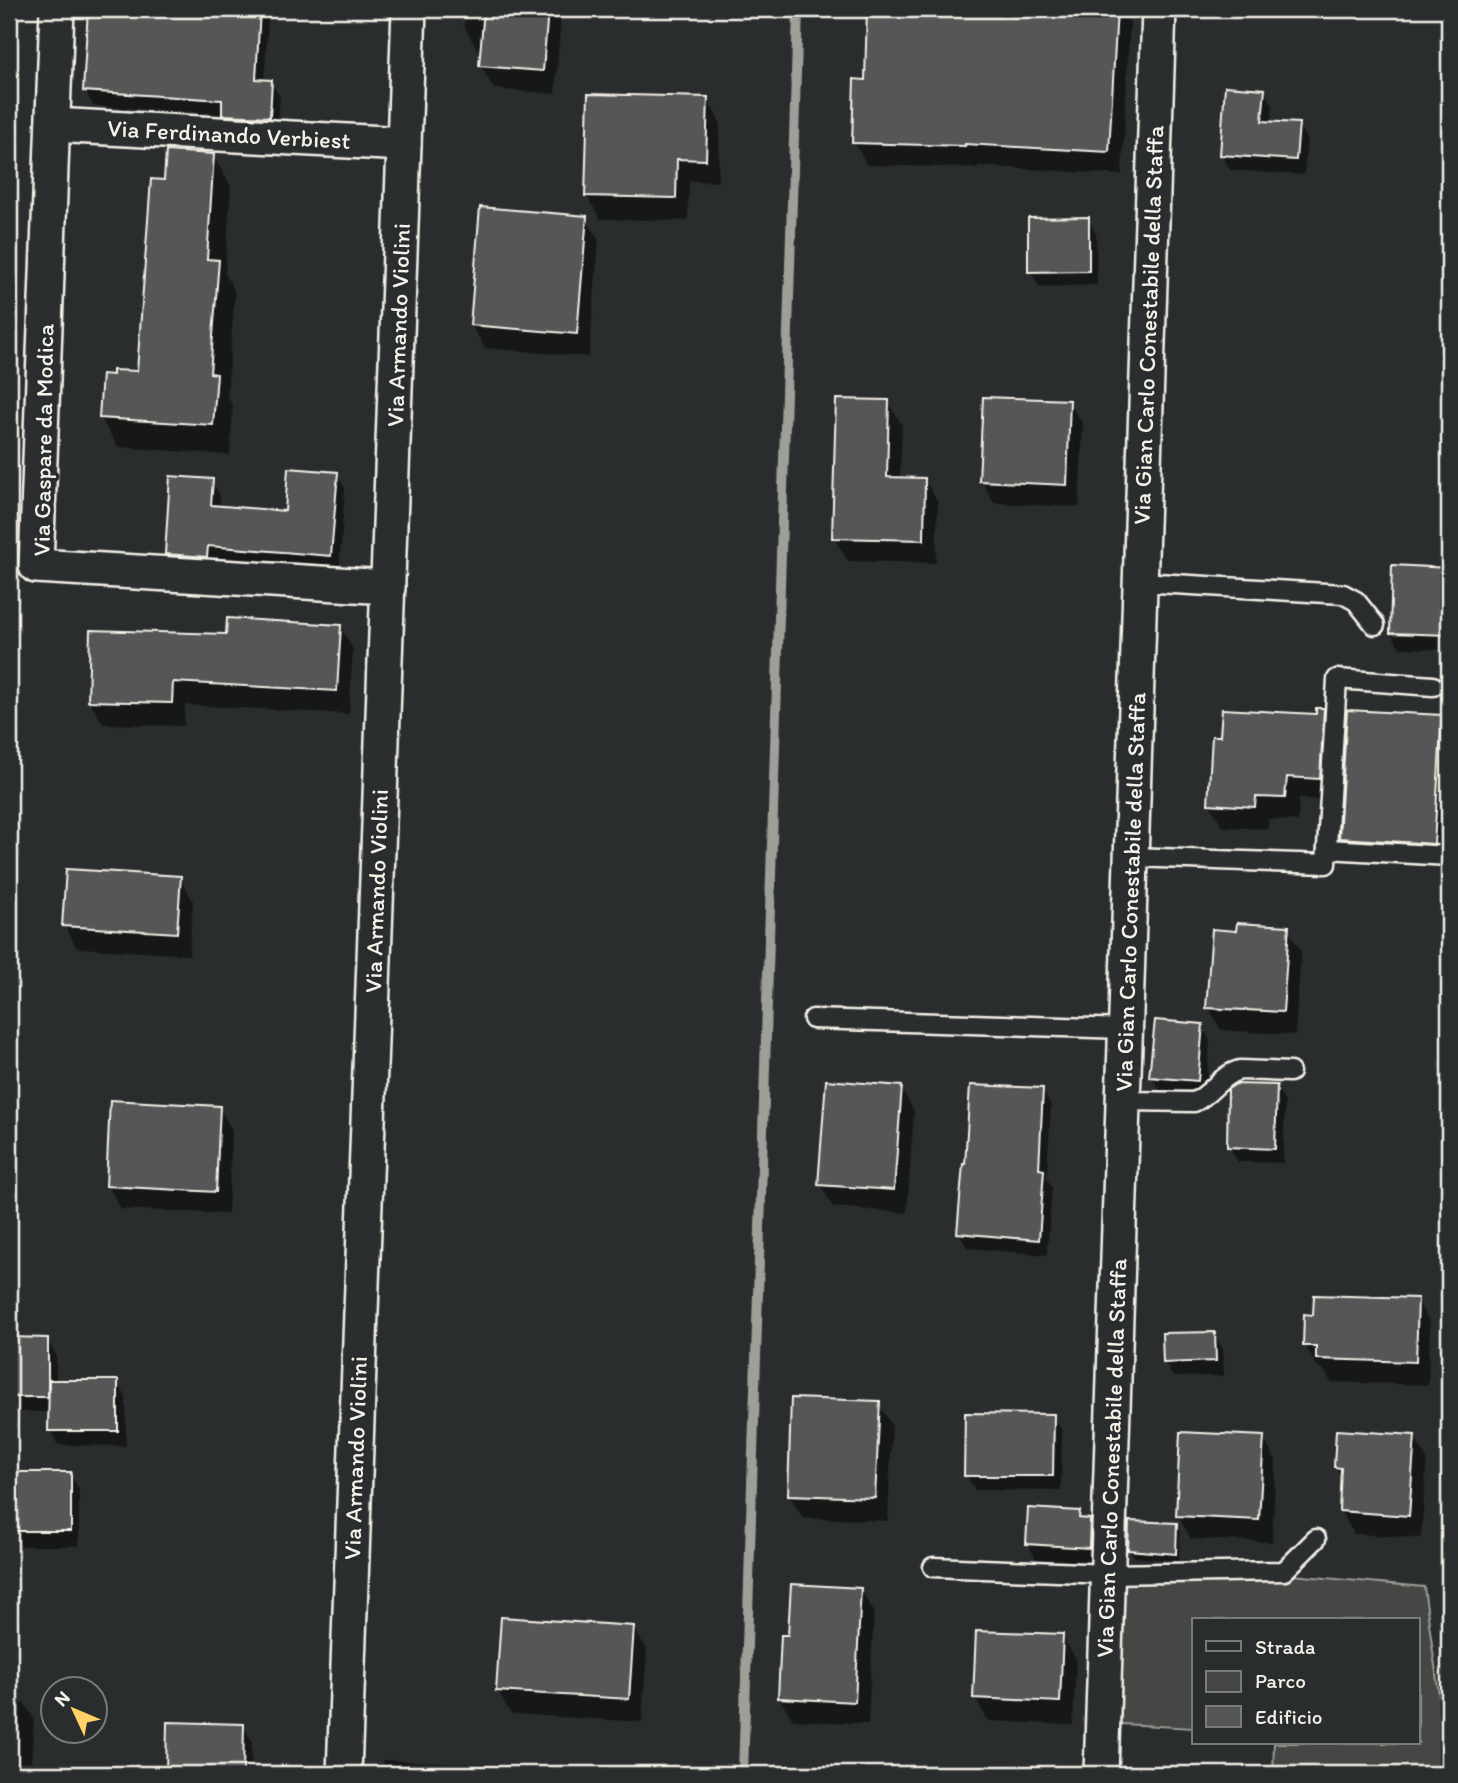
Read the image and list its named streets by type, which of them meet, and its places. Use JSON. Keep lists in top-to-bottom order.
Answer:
{
  "streets": {
    "street": [
      "Via Ferdinando Verbiest",
      "Via Armando Violini",
      "Via Gian Carlo Conestabile della Staffa",
      "Via Gaspare da Modica"
    ]
  },
  "crossings": [
    ["Via Ferdinando Verbiest", "Via Armando Violini"],
    ["Via Ferdinando Verbiest", "Via Gaspare da Modica"],
    ["Via Armando Violini", "Via Gaspare da Modica"]
  ],
  "legend": ["Strada", "Parco", "Edificio"],
  "north": "top left"
}
